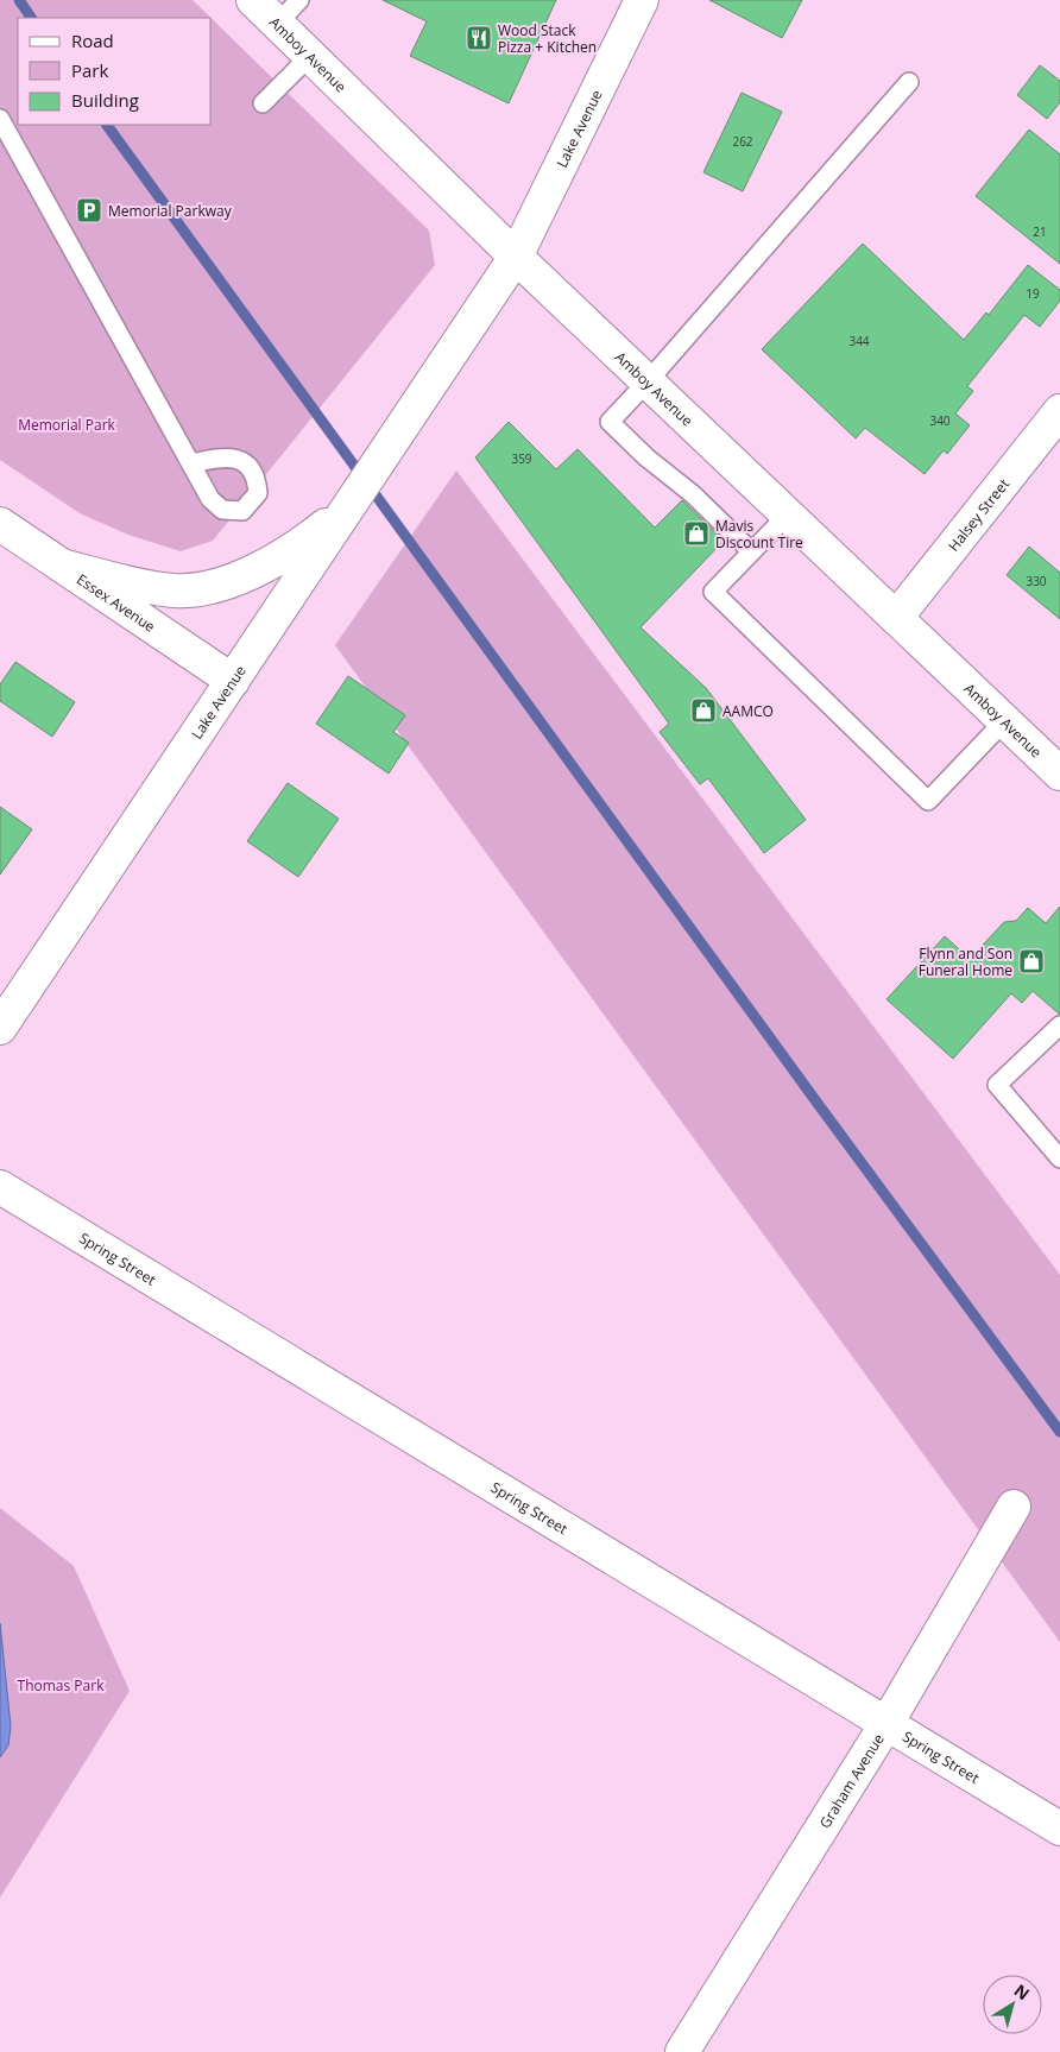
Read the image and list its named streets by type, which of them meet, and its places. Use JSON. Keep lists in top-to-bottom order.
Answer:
{
  "streets": {
    "street": [
      "Amboy Avenue",
      "Lake Avenue",
      "Halsey Street",
      "Essex Avenue",
      "Spring Street",
      "Graham Avenue"
    ]
  },
  "crossings": [
    ["Amboy Avenue", "Lake Avenue"],
    ["Amboy Avenue", "Halsey Street"],
    ["Lake Avenue", "Essex Avenue"],
    ["Spring Street", "Graham Avenue"]
  ],
  "parks": ["Memorial Park", "Thomas Park"],
  "places": {
    "restaurant": ["Wood Stack Pizza + Kitchen"],
    "parking": ["Memorial Parkway"],
    "shop": ["Mavis Discount Tire", "AAMCO", "Flynn and Son Funeral Home"]
  },
  "house_numbers": [
    "262",
    "21",
    "19",
    "344",
    "340",
    "359",
    "330"
  ],
  "legend": ["Road", "Park", "Building"],
  "north": "top right"
}
